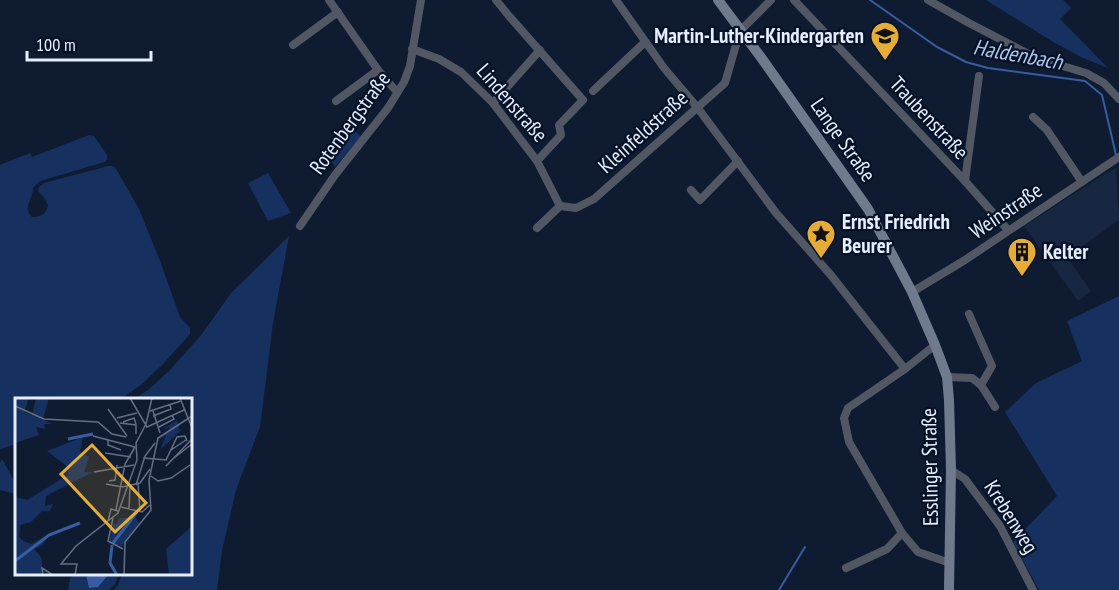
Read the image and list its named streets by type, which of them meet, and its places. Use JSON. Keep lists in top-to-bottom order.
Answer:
{
  "streets": {
    "main road": ["Lange Straße", "Esslinger Straße"],
    "street": [
      "Lindenstraße",
      "Traubenstraße",
      "Rotenbergstraße",
      "Kleinfeldstraße",
      "Weinstraße",
      "Krebenweg"
    ]
  },
  "crossings": [
    ["Lindenstraße", "Rotenbergstraße"],
    ["Lindenstraße", "Kleinfeldstraße"],
    ["Traubenstraße", "Weinstraße"],
    ["Kleinfeldstraße", "Lange Straße"],
    ["Lange Straße", "Weinstraße"],
    ["Lange Straße", "Esslinger Straße"],
    ["Esslinger Straße", "Krebenweg"]
  ],
  "water": ["Haldenbach"],
  "places": {
    "school or university": ["Martin-Luther-Kindergarten"],
    "place": ["Ernst Friedrich Beurer"],
    "building": ["Kelter"]
  },
  "scale_bar": "100 m"
}
